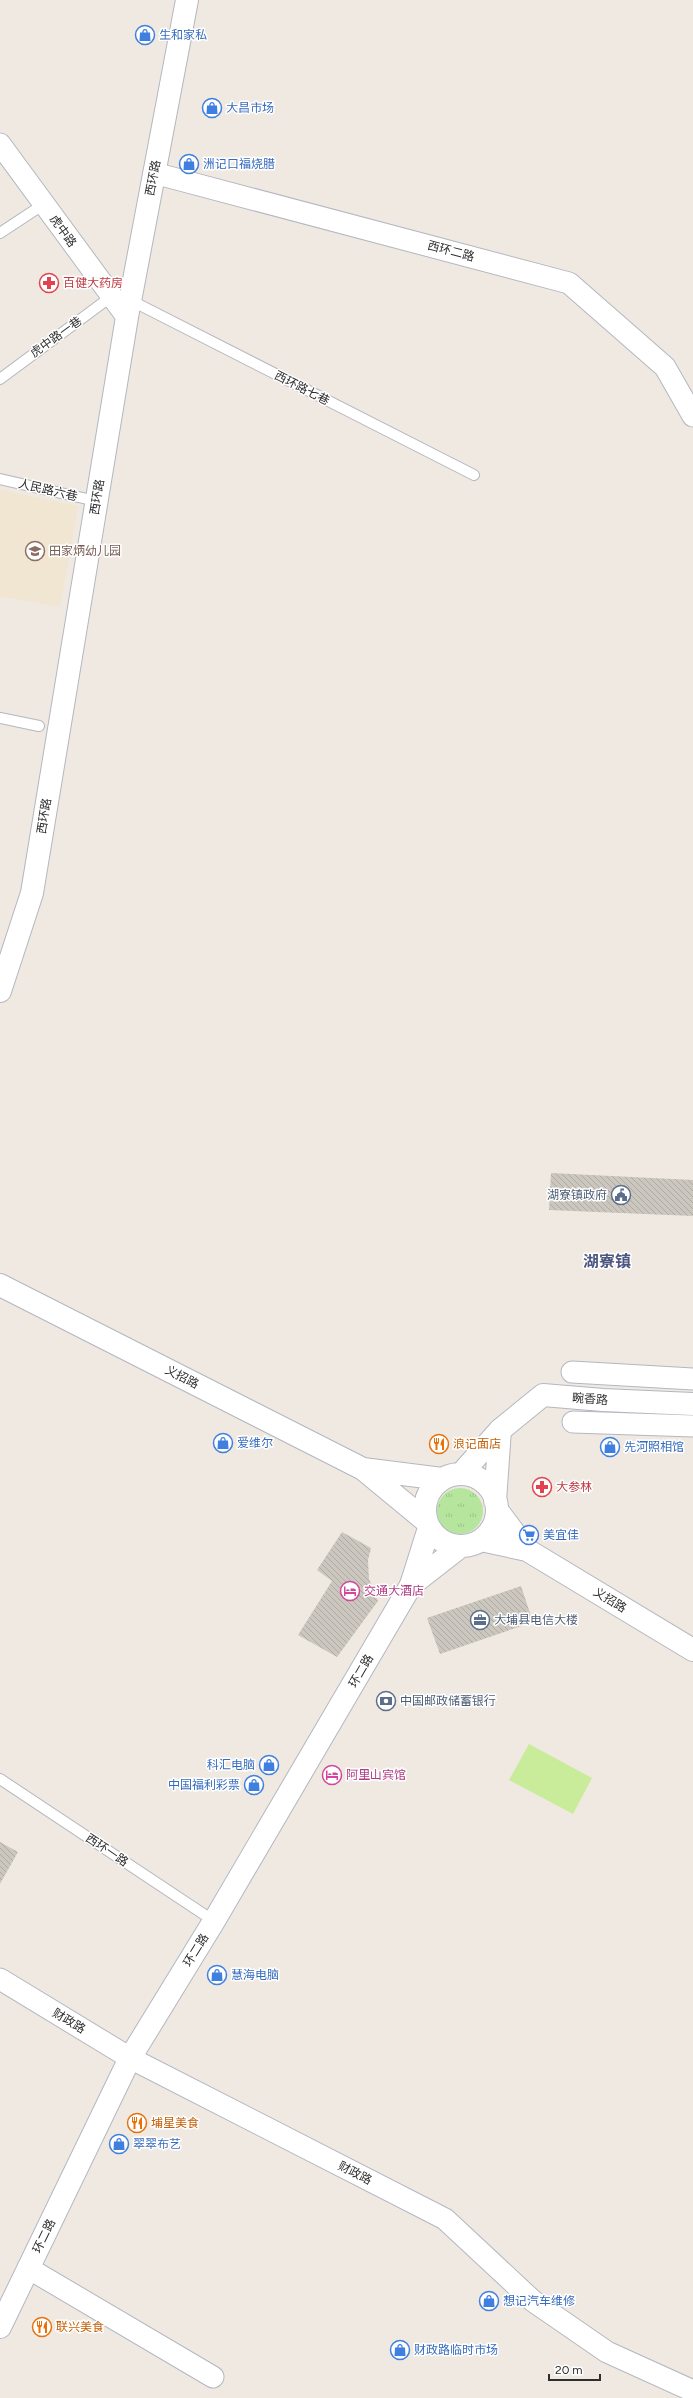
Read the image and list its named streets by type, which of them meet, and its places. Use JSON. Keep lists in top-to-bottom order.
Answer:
{
  "streets": {
    "main road": [
      "西环路",
      "义招路",
      "畹香路",
      "环二路"
    ],
    "street": ["虎中路", "西环二路", "财政路"],
    "lane": [
      "虎中路一巷",
      "西环路七巷",
      "人民路六巷",
      "西环一路"
    ]
  },
  "crossings": [
    ["西环路", "虎中路"],
    ["西环路", "西环二路"],
    ["西环路", "虎中路一巷"],
    ["西环路", "西环路七巷"],
    ["西环路", "人民路六巷"],
    ["虎中路", "虎中路一巷"],
    ["虎中路", "西环路七巷"],
    ["虎中路一巷", "西环路七巷"],
    ["环二路", "西环一路"],
    ["环二路", "财政路"]
  ],
  "districts": ["湖寮镇"],
  "places": {
    "shop": [
      "生和家私",
      "大昌市场",
      "洲记口福烧腊",
      "爱维尔",
      "先河照相馆",
      "科汇电脑",
      "中国福利彩票",
      "慧海电脑",
      "翠翠布艺",
      "想记汽车维修",
      "财政路临时市场"
    ],
    "pharmacy": ["百健大药房", "大参林"],
    "school or university": ["田家炳幼儿园"],
    "public building": ["湖寮镇政府"],
    "restaurant": ["浪记面店", "埔星美食", "联兴美食"],
    "supermarket": ["美宜佳"],
    "hotel": ["交通大酒店", "阿里山宾馆"],
    "office": ["大埔县电信大楼"],
    "bank": ["中国邮政储蓄银行"]
  },
  "scale_bar": "20 m"
}
